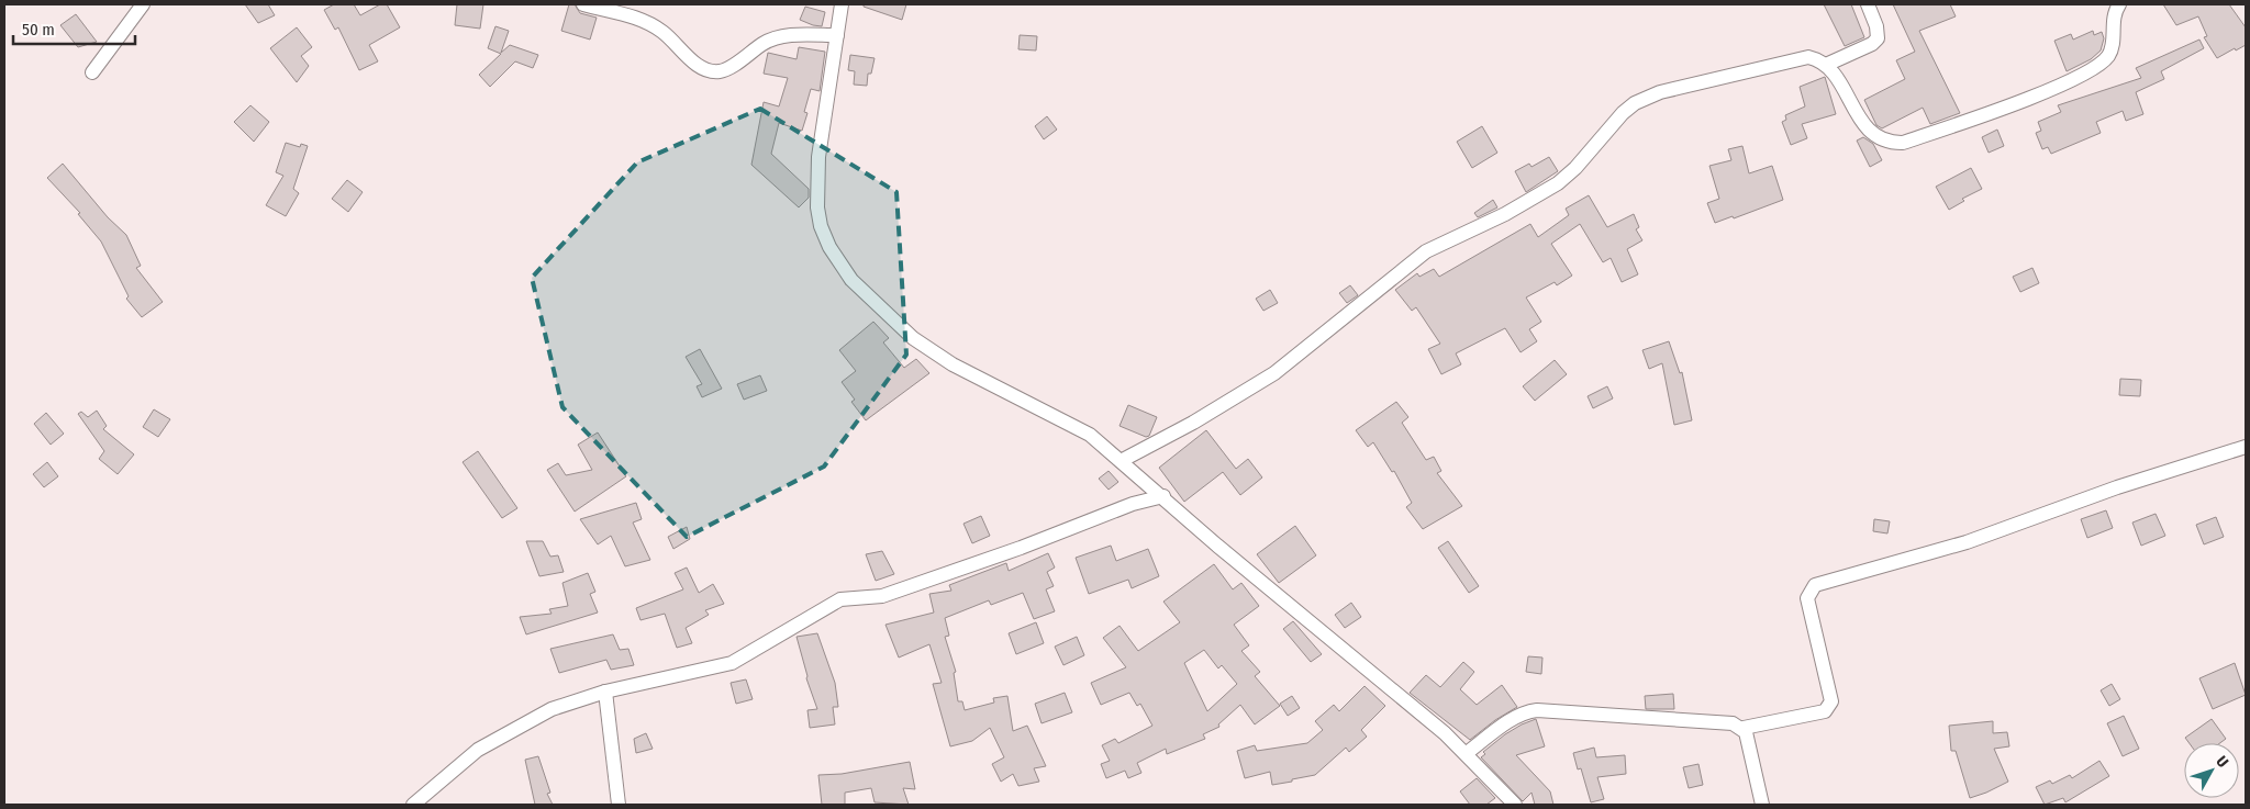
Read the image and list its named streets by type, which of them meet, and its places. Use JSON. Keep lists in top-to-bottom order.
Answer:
{
  "scale_bar": "50 m",
  "north": "top right"
}
